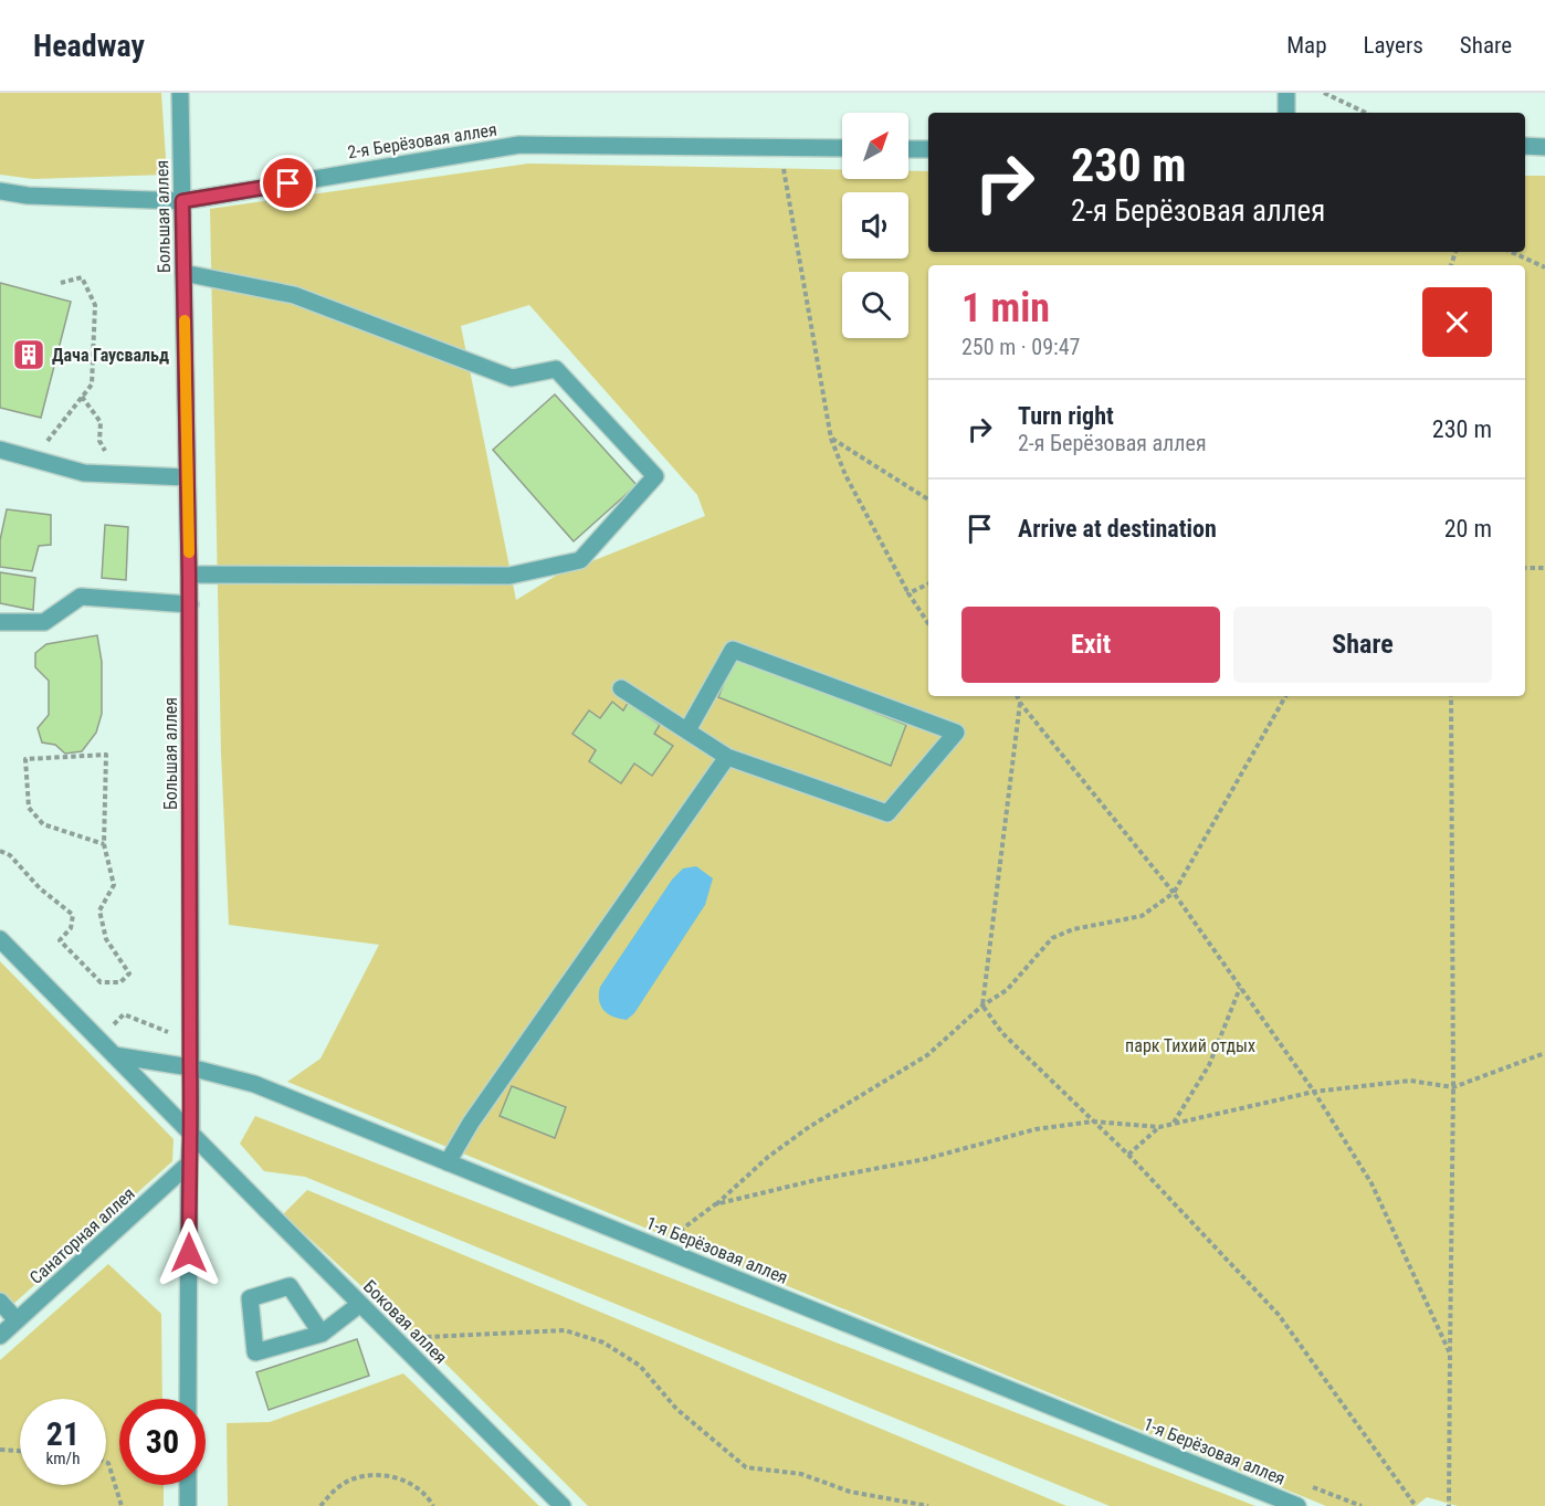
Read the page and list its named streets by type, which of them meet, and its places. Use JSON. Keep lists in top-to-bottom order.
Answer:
{
  "streets": {
    "street": [
      "2-я Берёзовая аллея",
      "Большая аллея",
      "Санаторная аллея",
      "1-я Берёзовая аллея",
      "Боковая аллея"
    ]
  },
  "crossings": [
    ["2-я Берёзовая аллея", "Большая аллея"],
    ["Большая аллея", "Санаторная аллея"],
    ["Большая аллея", "1-я Берёзовая аллея"],
    ["Большая аллея", "Боковая аллея"]
  ],
  "parks": ["парк Тихий отдых"],
  "places": {
    "building": ["Дача Гаусвальд"]
  },
  "north": "top right",
  "page": {
    "header": "Headway",
    "nav": ["Map", "Layers", "Share"],
    "turn": ["230 m", "2-я Берёзовая аллея"],
    "heading": ["1 min", "250 m · 09:47"],
    "list": [
      {
        "name": "Turn right",
        "note": "2-я Берёзовая аллея",
        "value": "230 m"
      },
      {
        "name": "Arrive at destination",
        "value": "20 m"
      }
    ],
    "buttons": ["Exit", "Share"],
    "speed": "21 km/h",
    "limit": "30"
  }
}
